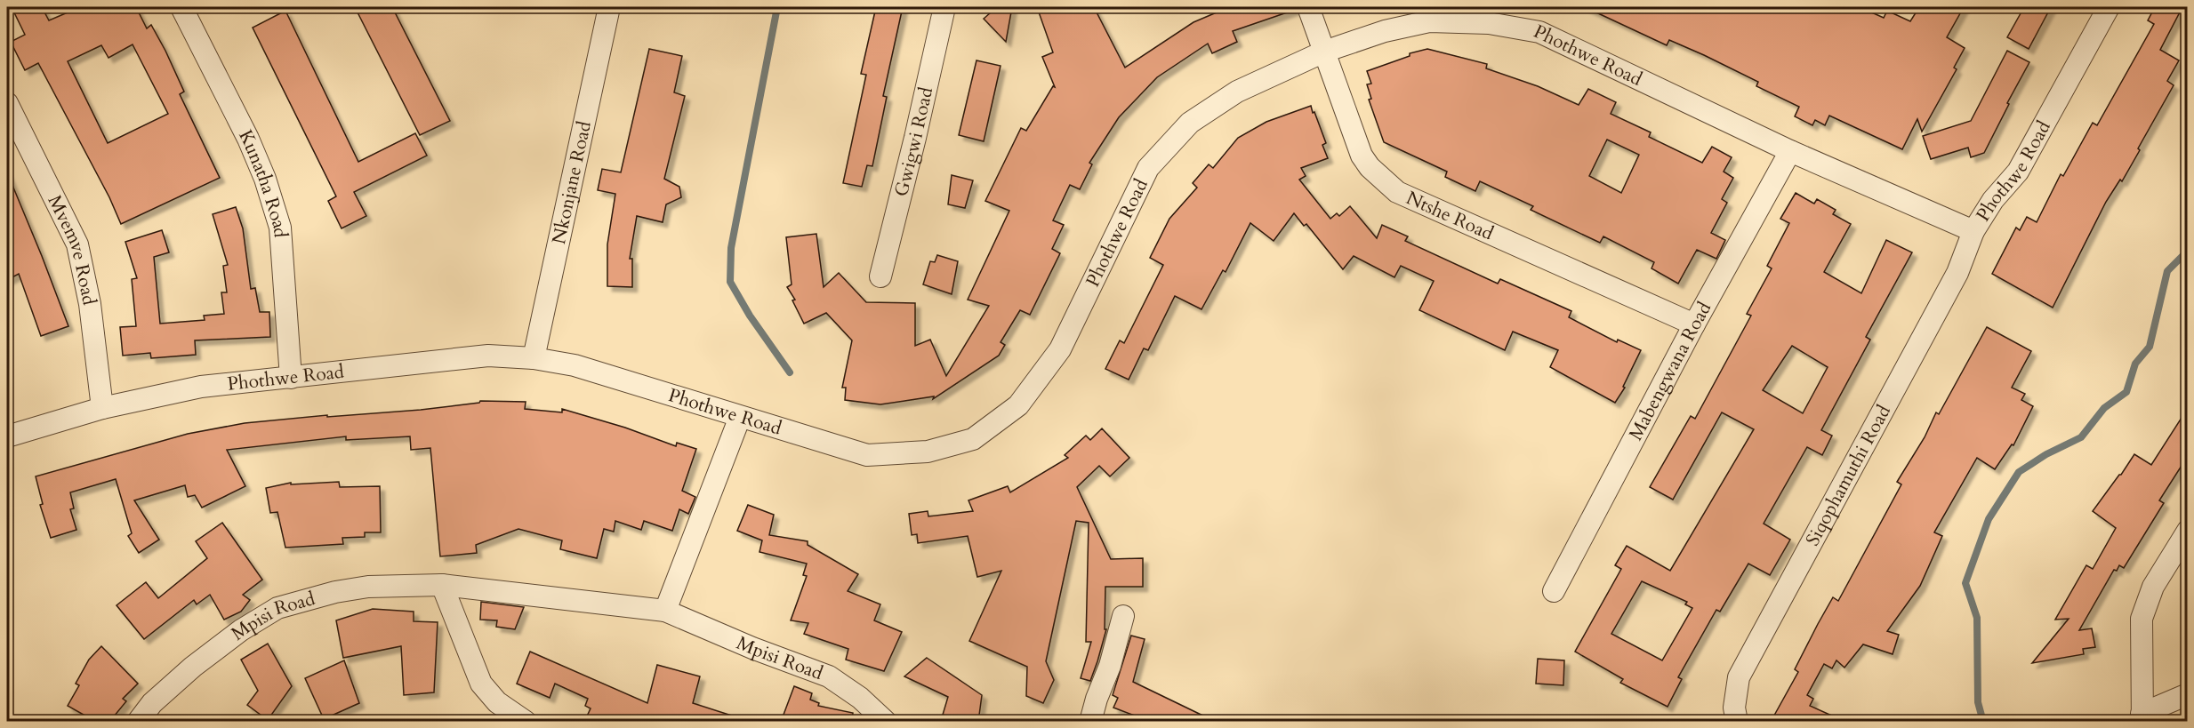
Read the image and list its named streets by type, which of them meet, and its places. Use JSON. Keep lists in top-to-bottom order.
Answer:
{
  "streets": {
    "street": [
      "Phothwe Road",
      "Gwigwi Road",
      "Nkonjane Road",
      "Kunatha Road",
      "Ntshe Road",
      "Mvemve Road",
      "Mabengwana Road",
      "Siqophamuthi Road",
      "Mpisi Road"
    ]
  },
  "crossings": [
    ["Phothwe Road", "Nkonjane Road"],
    ["Phothwe Road", "Kunatha Road"],
    ["Phothwe Road", "Ntshe Road"],
    ["Phothwe Road", "Mvemve Road"],
    ["Phothwe Road", "Mabengwana Road"],
    ["Phothwe Road", "Siqophamuthi Road"],
    ["Ntshe Road", "Mabengwana Road"]
  ]
}
